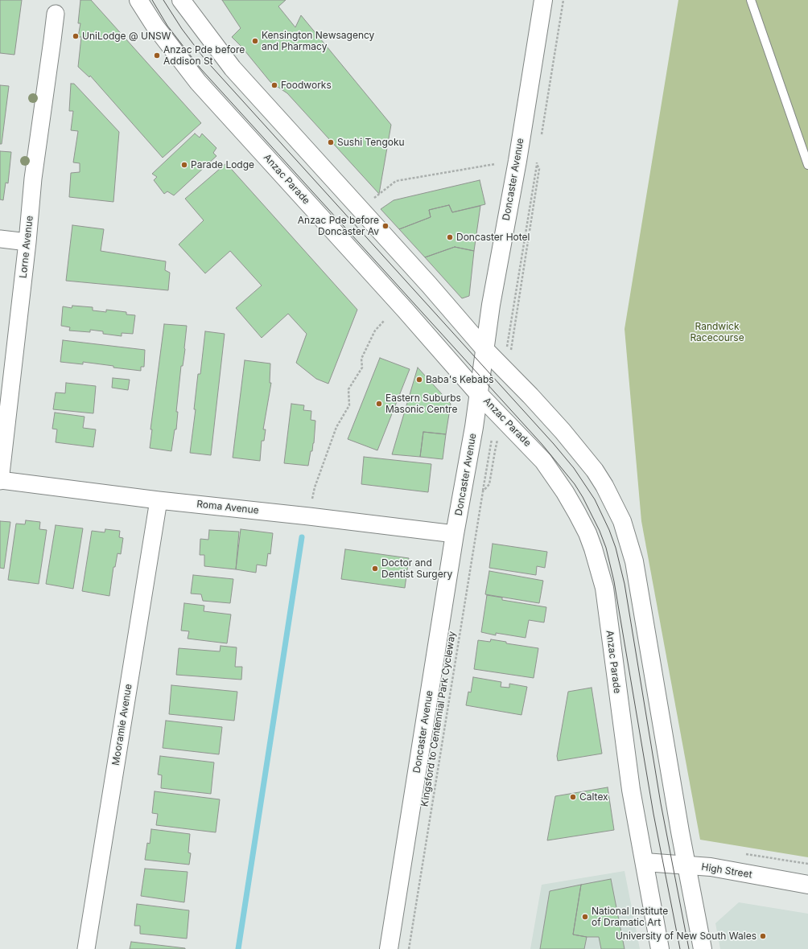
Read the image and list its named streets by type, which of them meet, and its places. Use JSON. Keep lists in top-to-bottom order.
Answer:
{
  "streets": {
    "main road": ["Anzac Parade", "Doncaster Avenue", "High Street"],
    "street": ["Lorne Avenue", "Roma Avenue", "Mooramie Avenue"],
    "path": ["Kingsford to Centennial Park Cycleway"]
  },
  "crossings": [
    ["Anzac Parade", "Doncaster Avenue"],
    ["Anzac Parade", "High Street"],
    ["Doncaster Avenue", "Roma Avenue"],
    ["Lorne Avenue", "Roma Avenue"],
    ["Roma Avenue", "Mooramie Avenue"]
  ],
  "parks": ["Randwick Racecourse"],
  "places": [
    "UniLodge @ UNSW",
    "Kensington Newsagency and Pharmacy",
    "Anzac Pde before Addison St",
    "Foodworks",
    "Sushi Tengoku",
    "Parade Lodge",
    "Anzac Pde before Doncaster Av",
    "Doncaster Hotel",
    "Baba's Kebabs",
    "Eastern Suburbs Masonic Centre",
    "Doctor and Dentist Surgery",
    "Caltex",
    "National Institute of Dramatic Art",
    "University of New South Wales"
  ]
}
